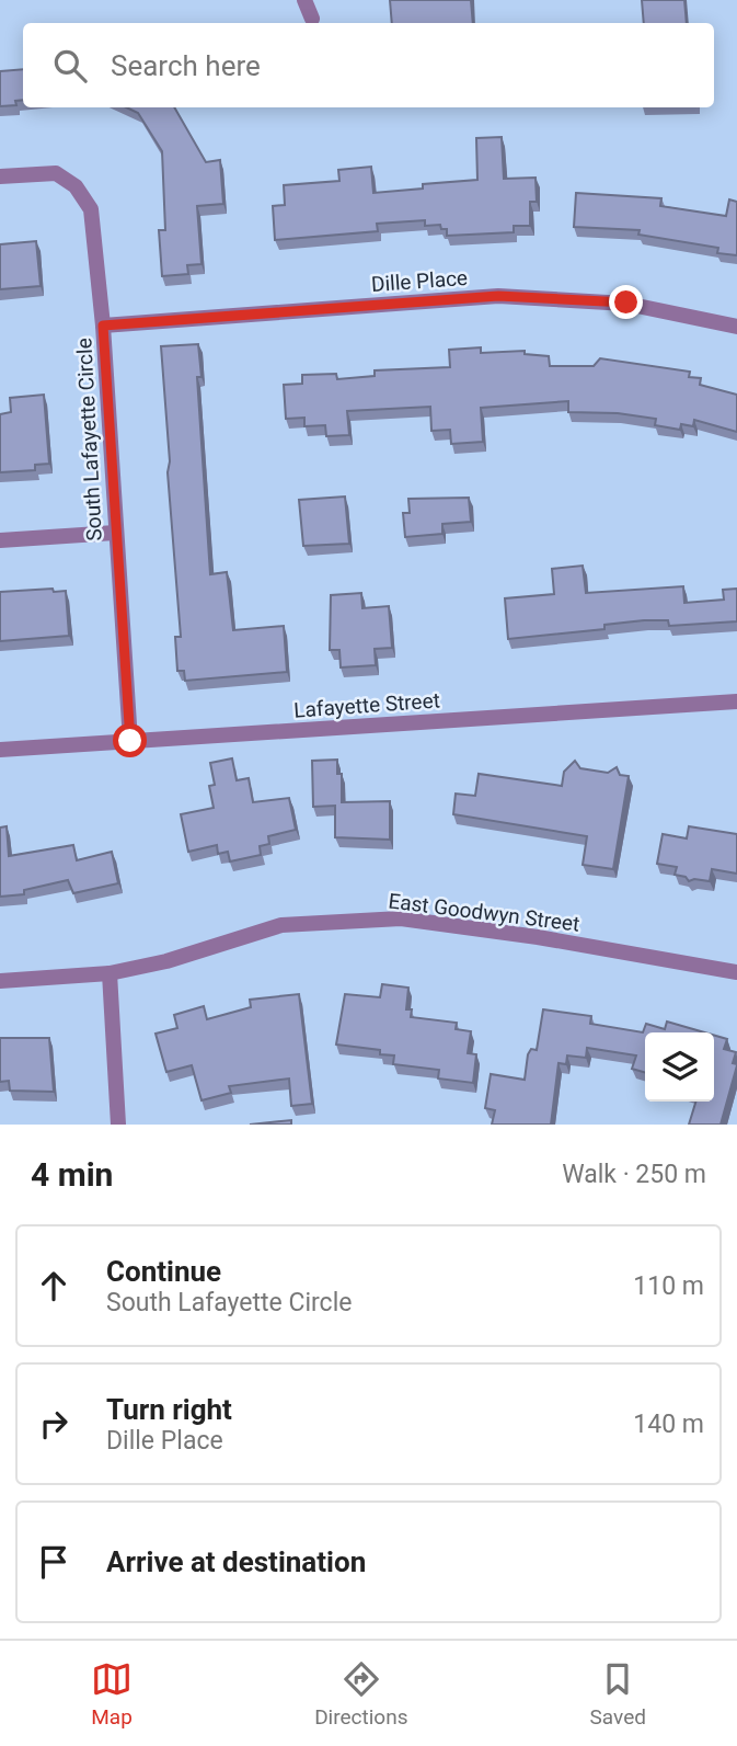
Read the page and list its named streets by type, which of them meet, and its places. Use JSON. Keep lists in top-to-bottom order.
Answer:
{
  "streets": {
    "street": [
      "Dille Place",
      "South Lafayette Circle",
      "Lafayette Street",
      "East Goodwyn Street"
    ]
  },
  "crossings": [
    ["Dille Place", "South Lafayette Circle"],
    ["South Lafayette Circle", "Lafayette Street"]
  ],
  "page": {
    "search": "Search here",
    "heading": ["4 min", "Walk · 250 m"],
    "list": [
      ["Continue", "South Lafayette Circle", "110 m"],
      ["Turn right", "Dille Place", "140 m"],
      "Arrive at destination"
    ],
    "nav": ["Map", "Directions", "Saved"]
  }
}
